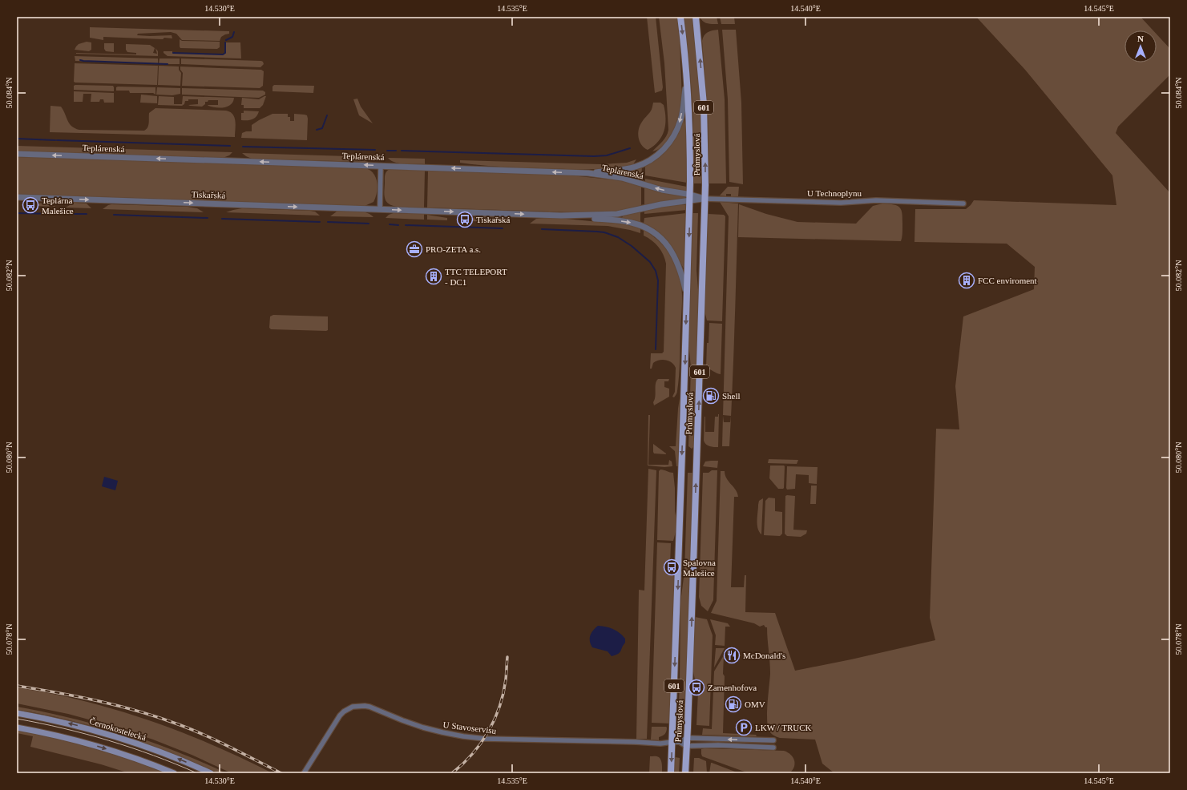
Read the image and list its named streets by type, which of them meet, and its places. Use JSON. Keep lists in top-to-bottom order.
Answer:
{
  "streets": {
    "main road": ["601", "Průmyslová", "Černokostelecká"],
    "street": [
      "Teplárenská",
      "U Technoplynu",
      "Tiskařská",
      "U Stavoservisu"
    ]
  },
  "crossings": [
    ["Teplárenská", "Průmyslová"],
    ["Teplárenská", "U Technoplynu"],
    ["Teplárenská", "Tiskařská"],
    ["Průmyslová", "U Technoplynu"],
    ["Průmyslová", "Tiskařská"],
    ["Průmyslová", "U Stavoservisu"]
  ],
  "one_way": ["Teplárenská", "Tiskařská"],
  "places": {
    "bus stop": [
      "Teplárna Malešice",
      "Tiskařská",
      "Spalovna Malešice",
      "Zamenhofova"
    ],
    "office": ["PRO-ZETA a.s."],
    "building": ["TTC TELEPORT - DC1", "FCC enviroment"],
    "fuel station": ["Shell", "OMV"],
    "restaurant": ["McDonald's"],
    "parking": ["LKW / TRUCK"]
  },
  "north": "top",
  "coordinates": [
    "14.530°E",
    "14.535°E",
    "14.540°E",
    "14.545°E",
    "50.084°N",
    "50.082°N",
    "50.080°N",
    "50.078°N"
  ]
}
